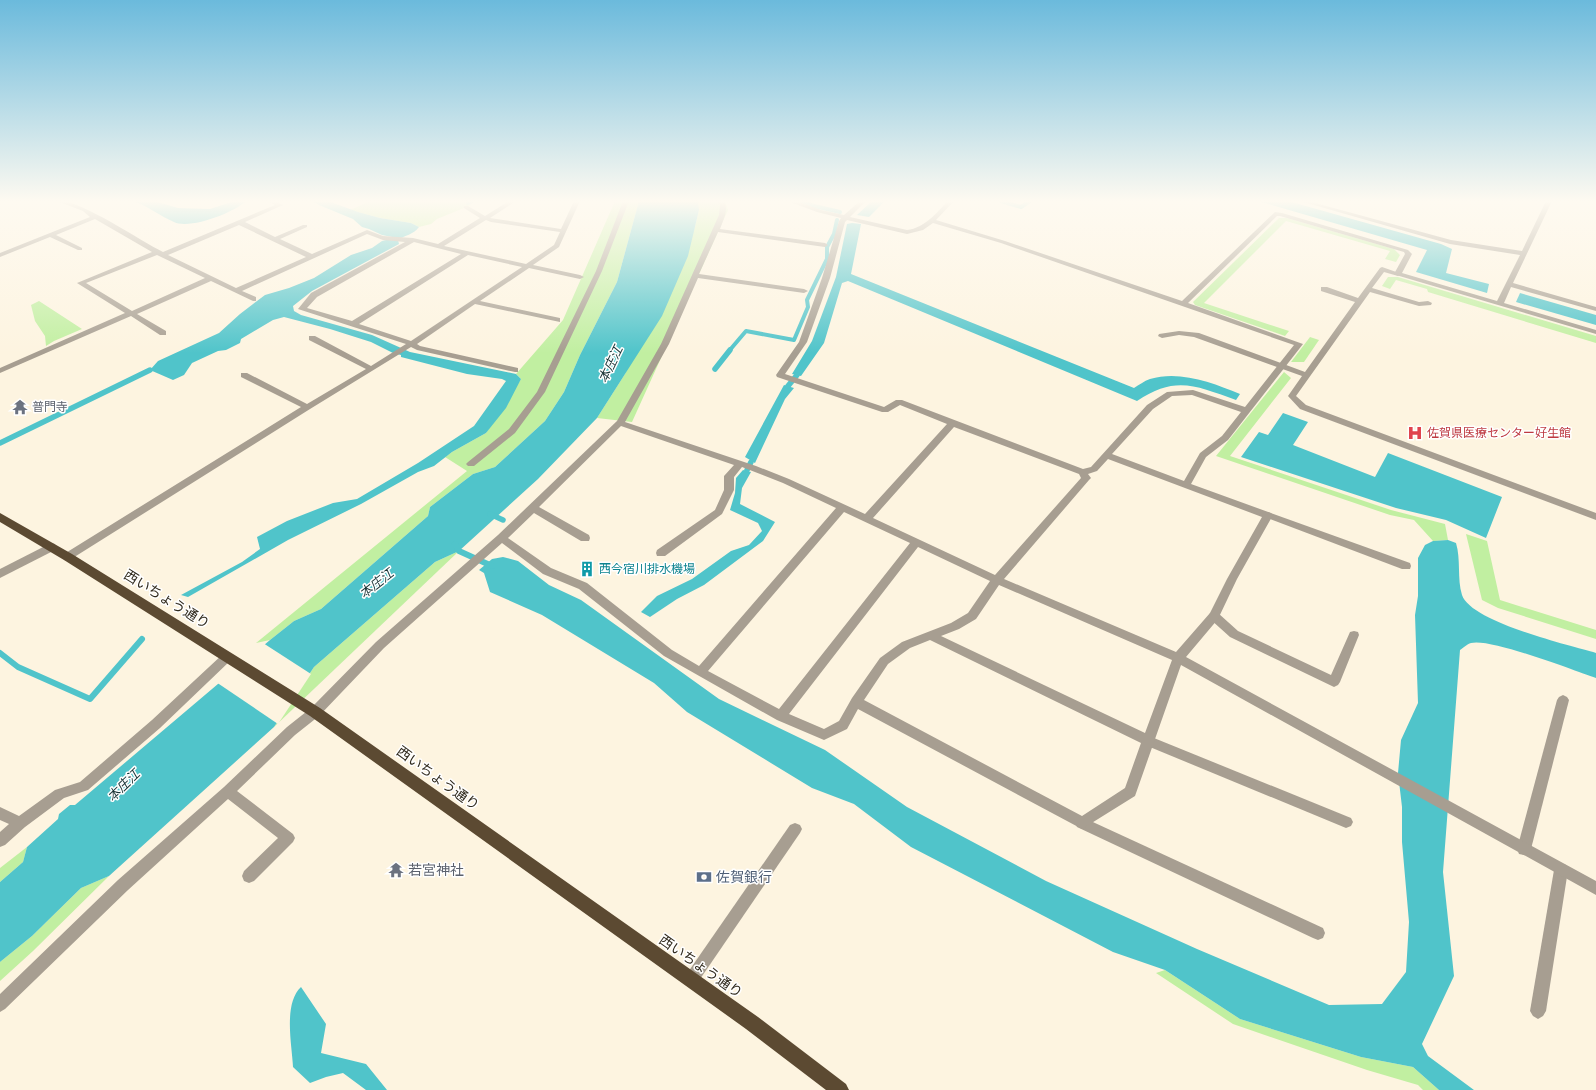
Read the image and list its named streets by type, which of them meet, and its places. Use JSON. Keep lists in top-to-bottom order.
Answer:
{
  "streets": {
    "highway": ["西いちょう通り"]
  },
  "water": ["本庄江"],
  "places": {
    "temple": ["普門寺", "若宮神社"],
    "hospital": ["佐賀県医療センター好生館"],
    "building": ["西今宿川排水機場"],
    "bank": ["佐賀銀行"]
  }
}
